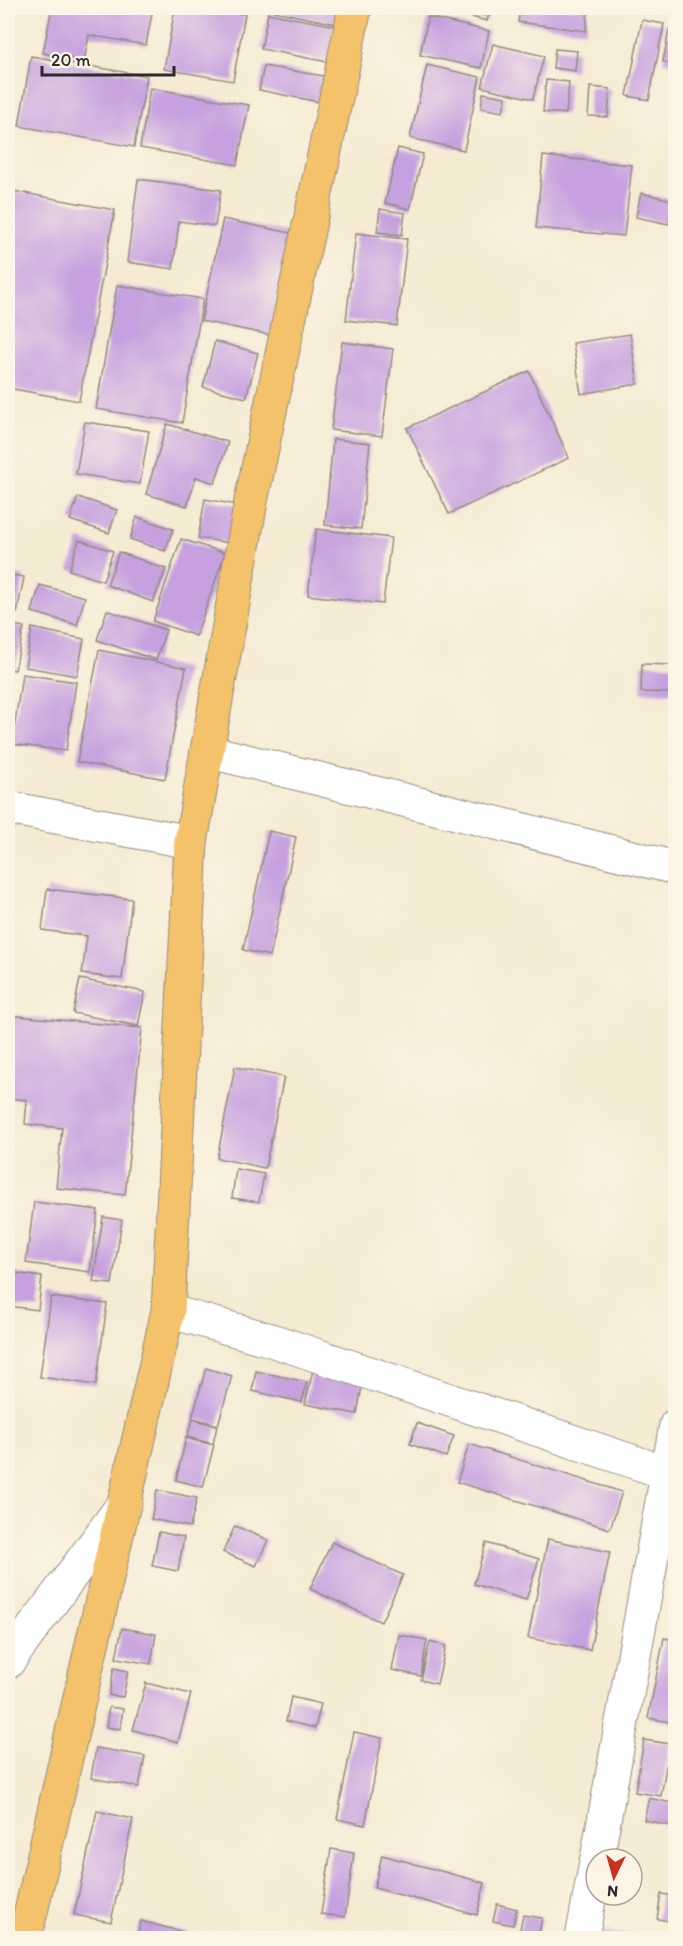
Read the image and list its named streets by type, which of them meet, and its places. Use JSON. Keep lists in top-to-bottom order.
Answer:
{
  "scale_bar": "20 m",
  "north": "bottom"
}
